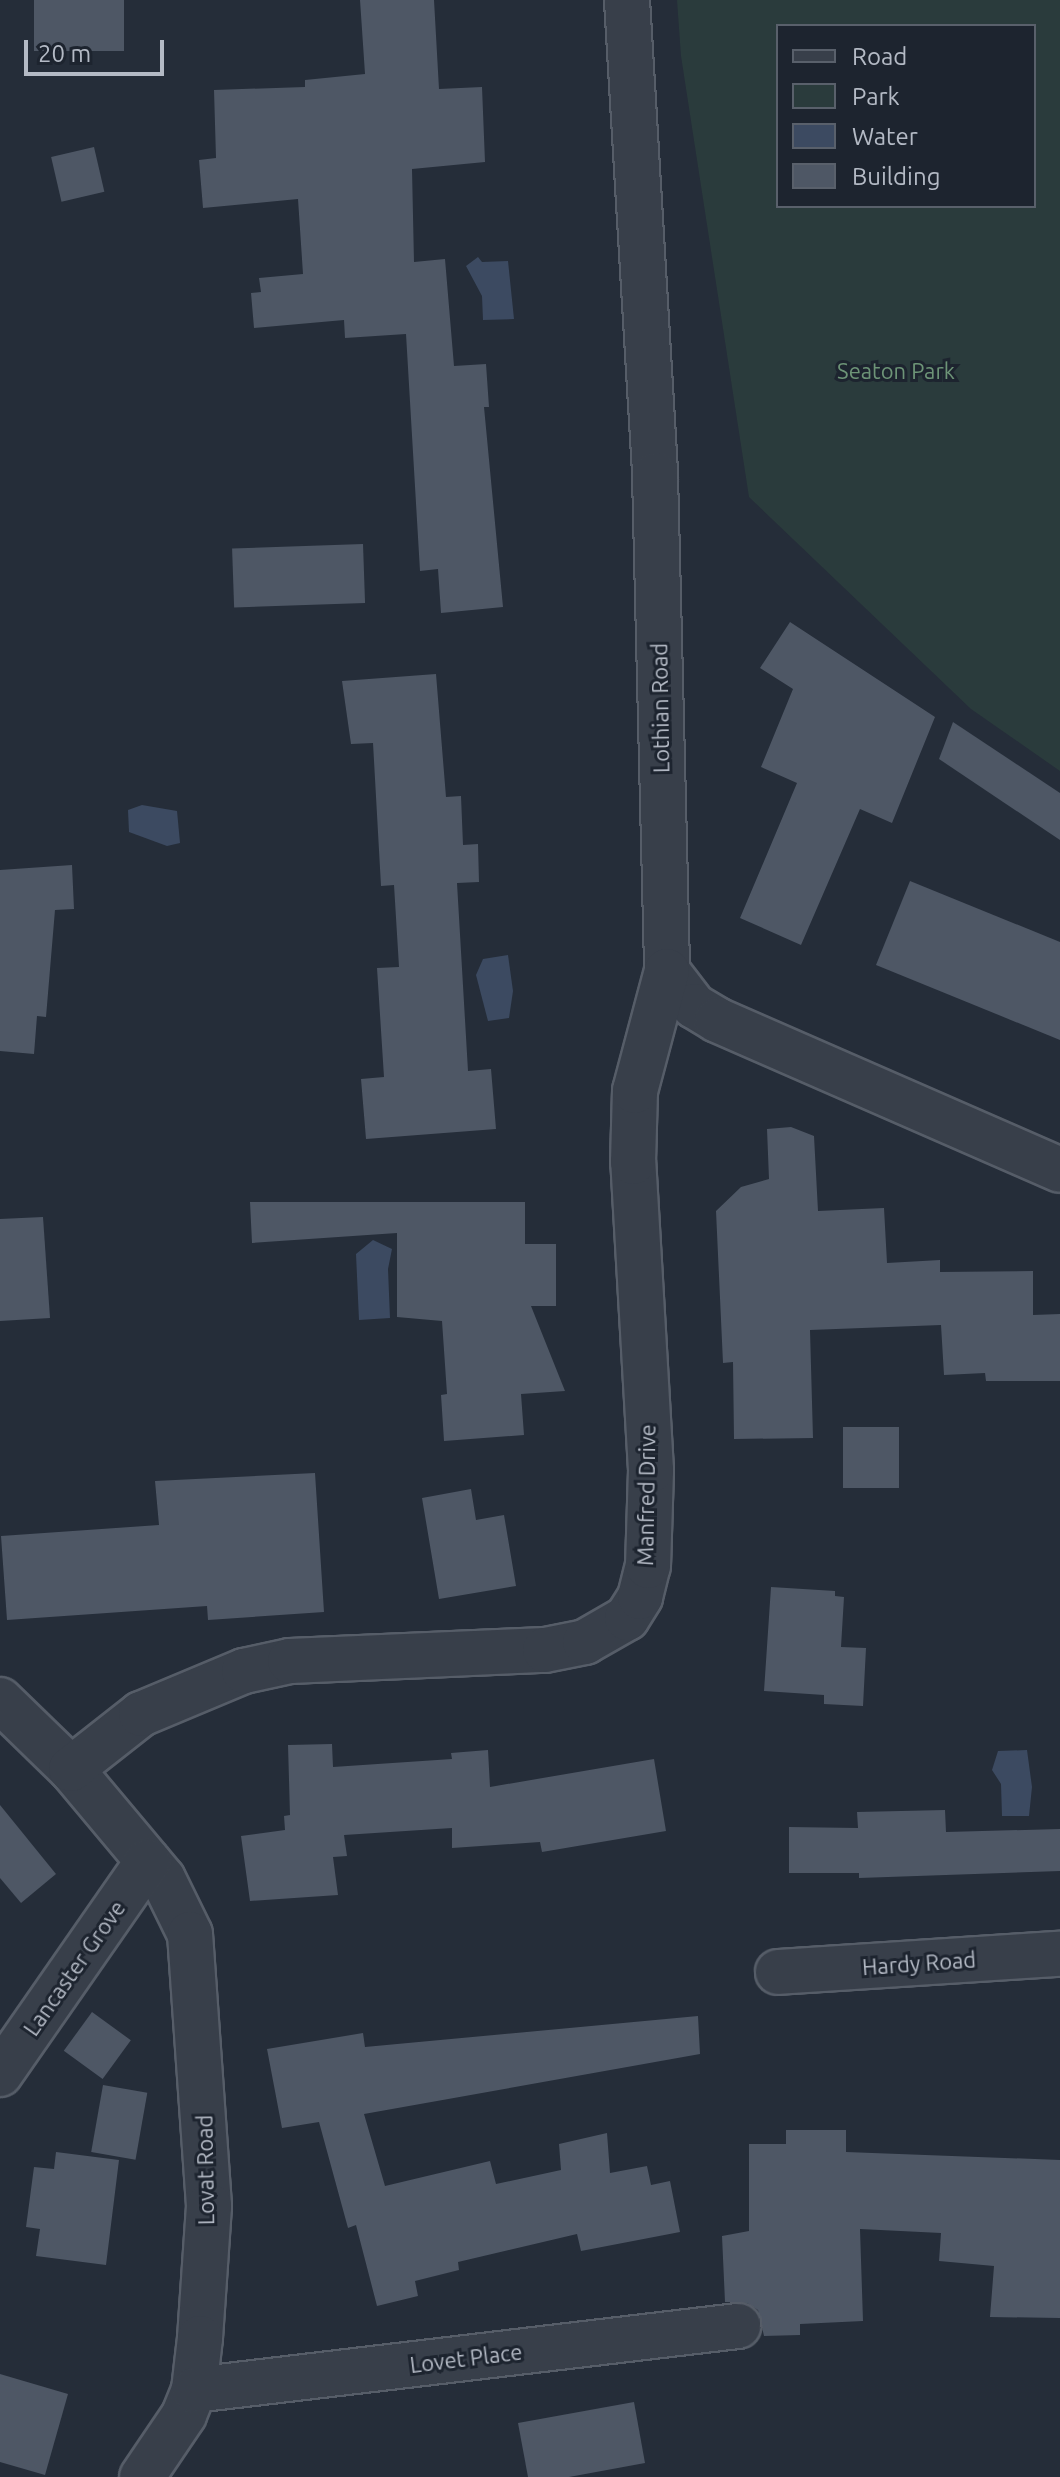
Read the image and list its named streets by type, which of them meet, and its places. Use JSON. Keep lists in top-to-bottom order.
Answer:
{
  "streets": {
    "street": [
      "Lothian Road",
      "Manfred Drive",
      "Hardy Road",
      "Lancaster Grove",
      "Lovat Road",
      "Lovet Place"
    ]
  },
  "crossings": [
    ["Lothian Road", "Manfred Drive"],
    ["Lancaster Grove", "Lovat Road"],
    ["Lovat Road", "Lovet Place"]
  ],
  "parks": ["Seaton Park"],
  "legend": [
    "Road",
    "Park",
    "Water",
    "Building"
  ],
  "scale_bar": "20 m"
}
